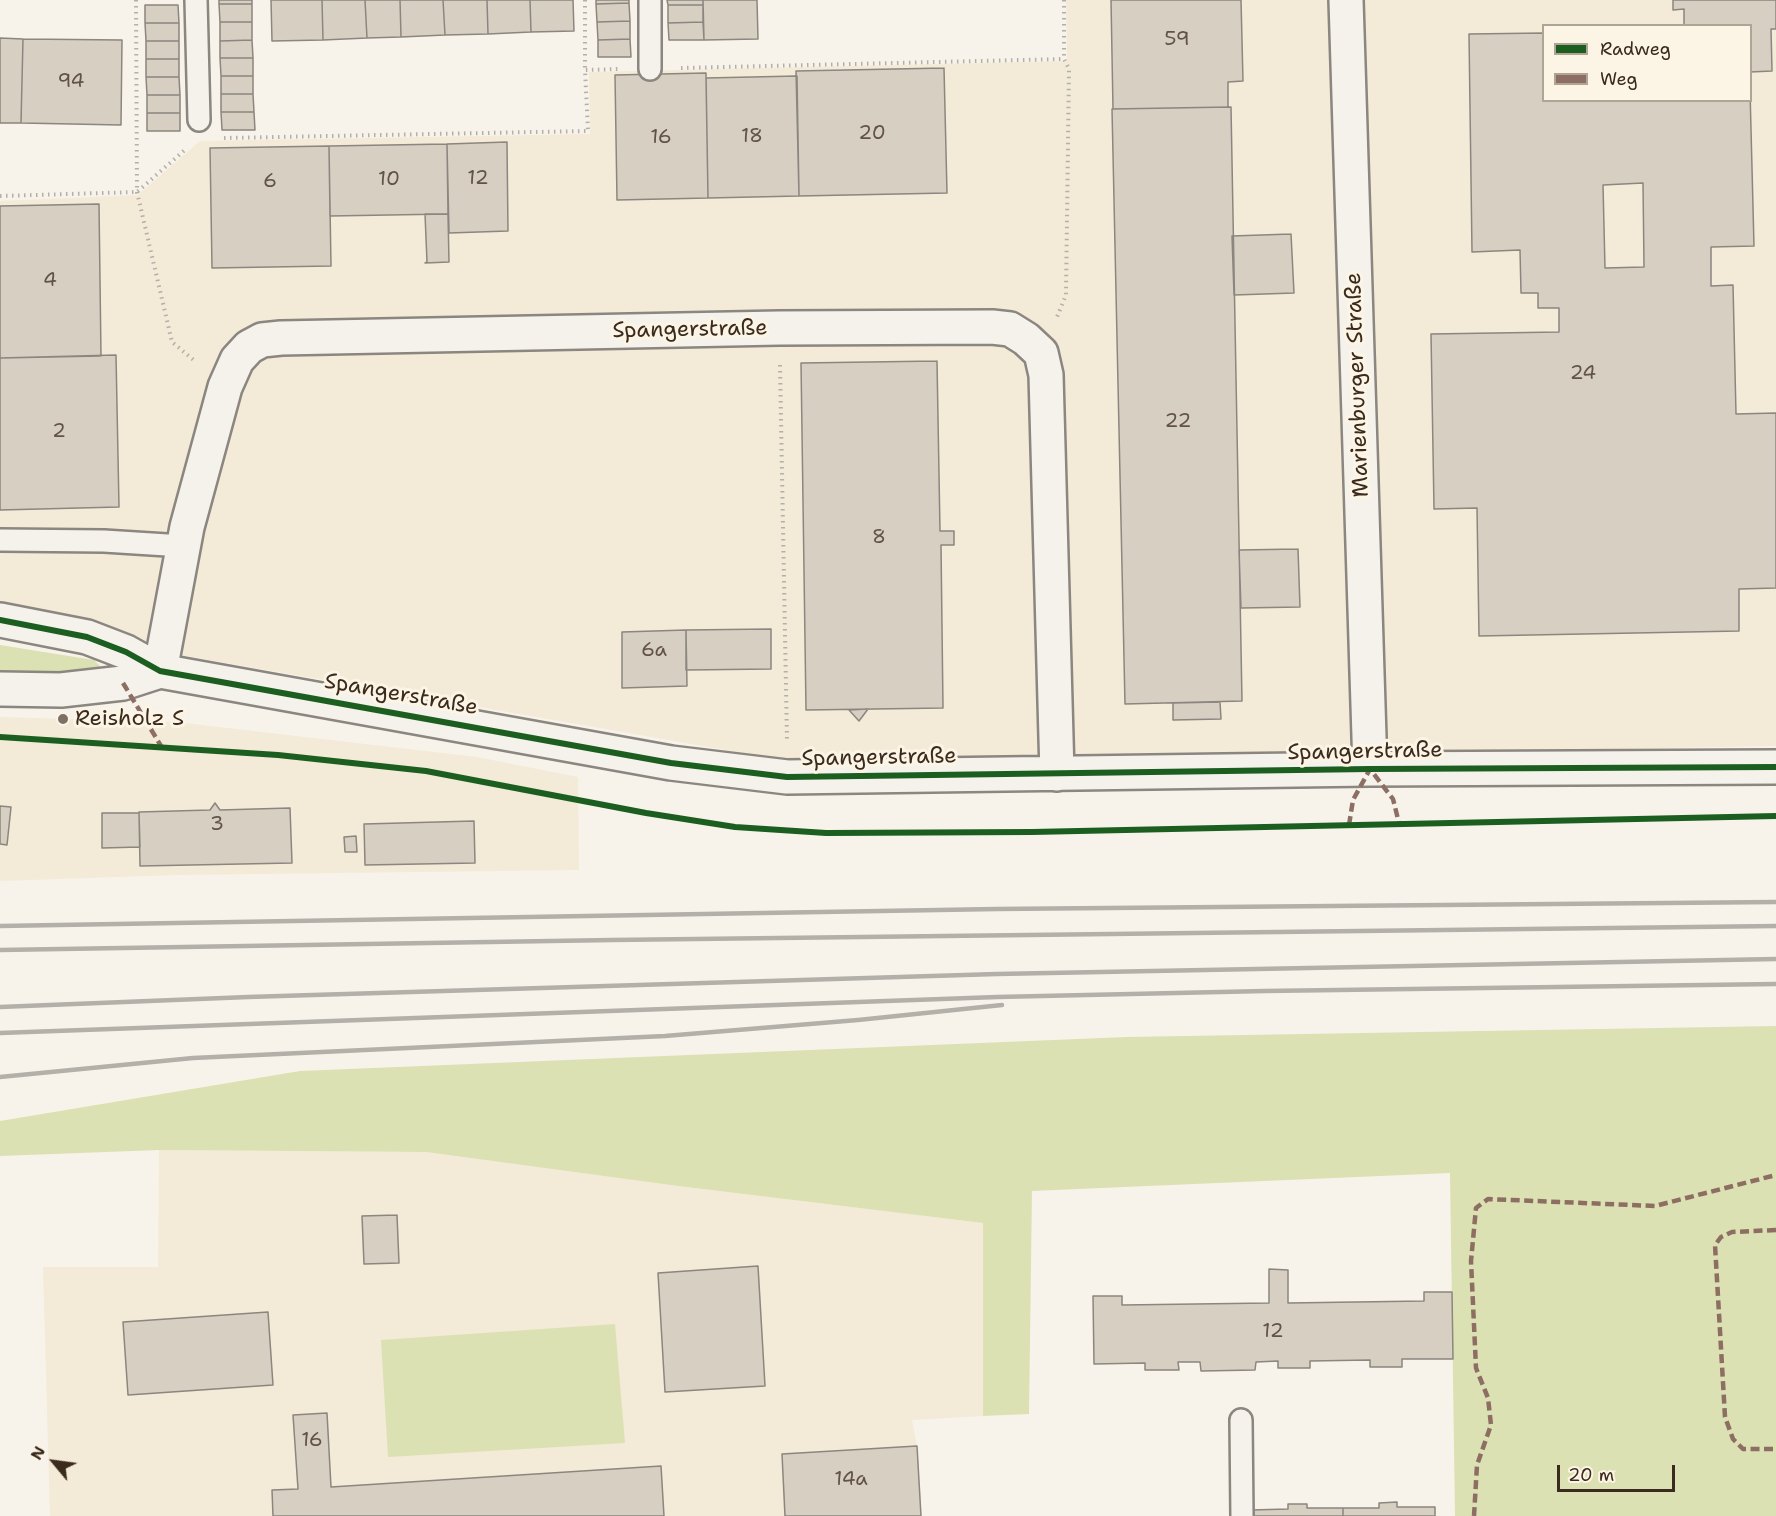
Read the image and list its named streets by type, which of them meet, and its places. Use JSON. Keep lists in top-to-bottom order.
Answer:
{
  "streets": {
    "street": ["Spangerstraße", "Marienburger Straße"]
  },
  "crossings": [
    ["Spangerstraße", "Marienburger Straße"]
  ],
  "places": ["Reisholz S"],
  "house_numbers": [
    "59",
    "94",
    "20",
    "18",
    "16",
    "12",
    "10",
    "6",
    "4",
    "24",
    "22",
    "2",
    "8",
    "6a",
    "3",
    "12",
    "16",
    "14a"
  ],
  "legend": ["Radweg", "Weg"],
  "scale_bar": "20 m",
  "north": "top left"
}
